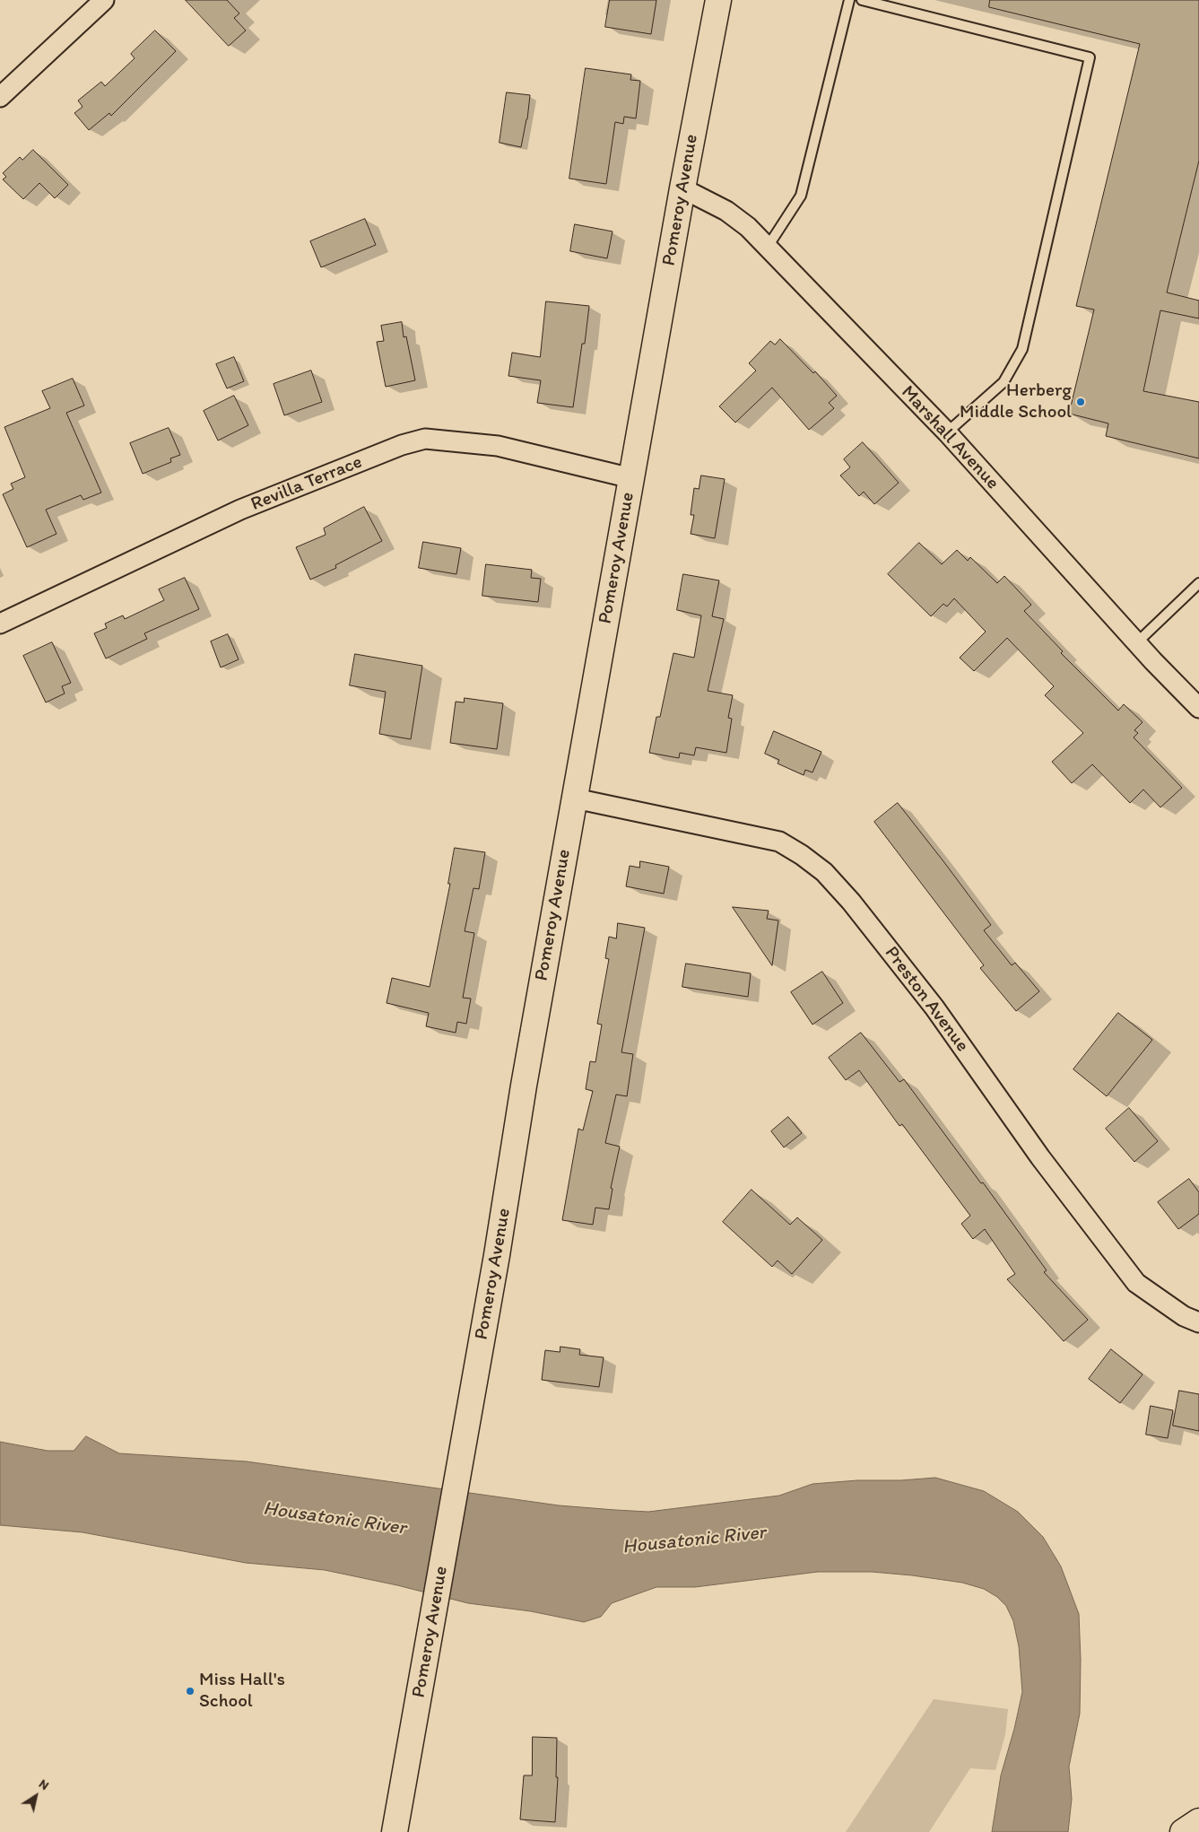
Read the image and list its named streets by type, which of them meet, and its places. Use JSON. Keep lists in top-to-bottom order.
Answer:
{
  "streets": {
    "street": [
      "Pomeroy Avenue",
      "Marshall Avenue",
      "Revilla Terrace",
      "Preston Avenue"
    ]
  },
  "crossings": [
    ["Pomeroy Avenue", "Marshall Avenue"],
    ["Pomeroy Avenue", "Revilla Terrace"],
    ["Pomeroy Avenue", "Preston Avenue"]
  ],
  "water": ["Housatonic River"],
  "places": ["Herberg Middle School", "Miss Hall's School"],
  "north": "top right"
}
